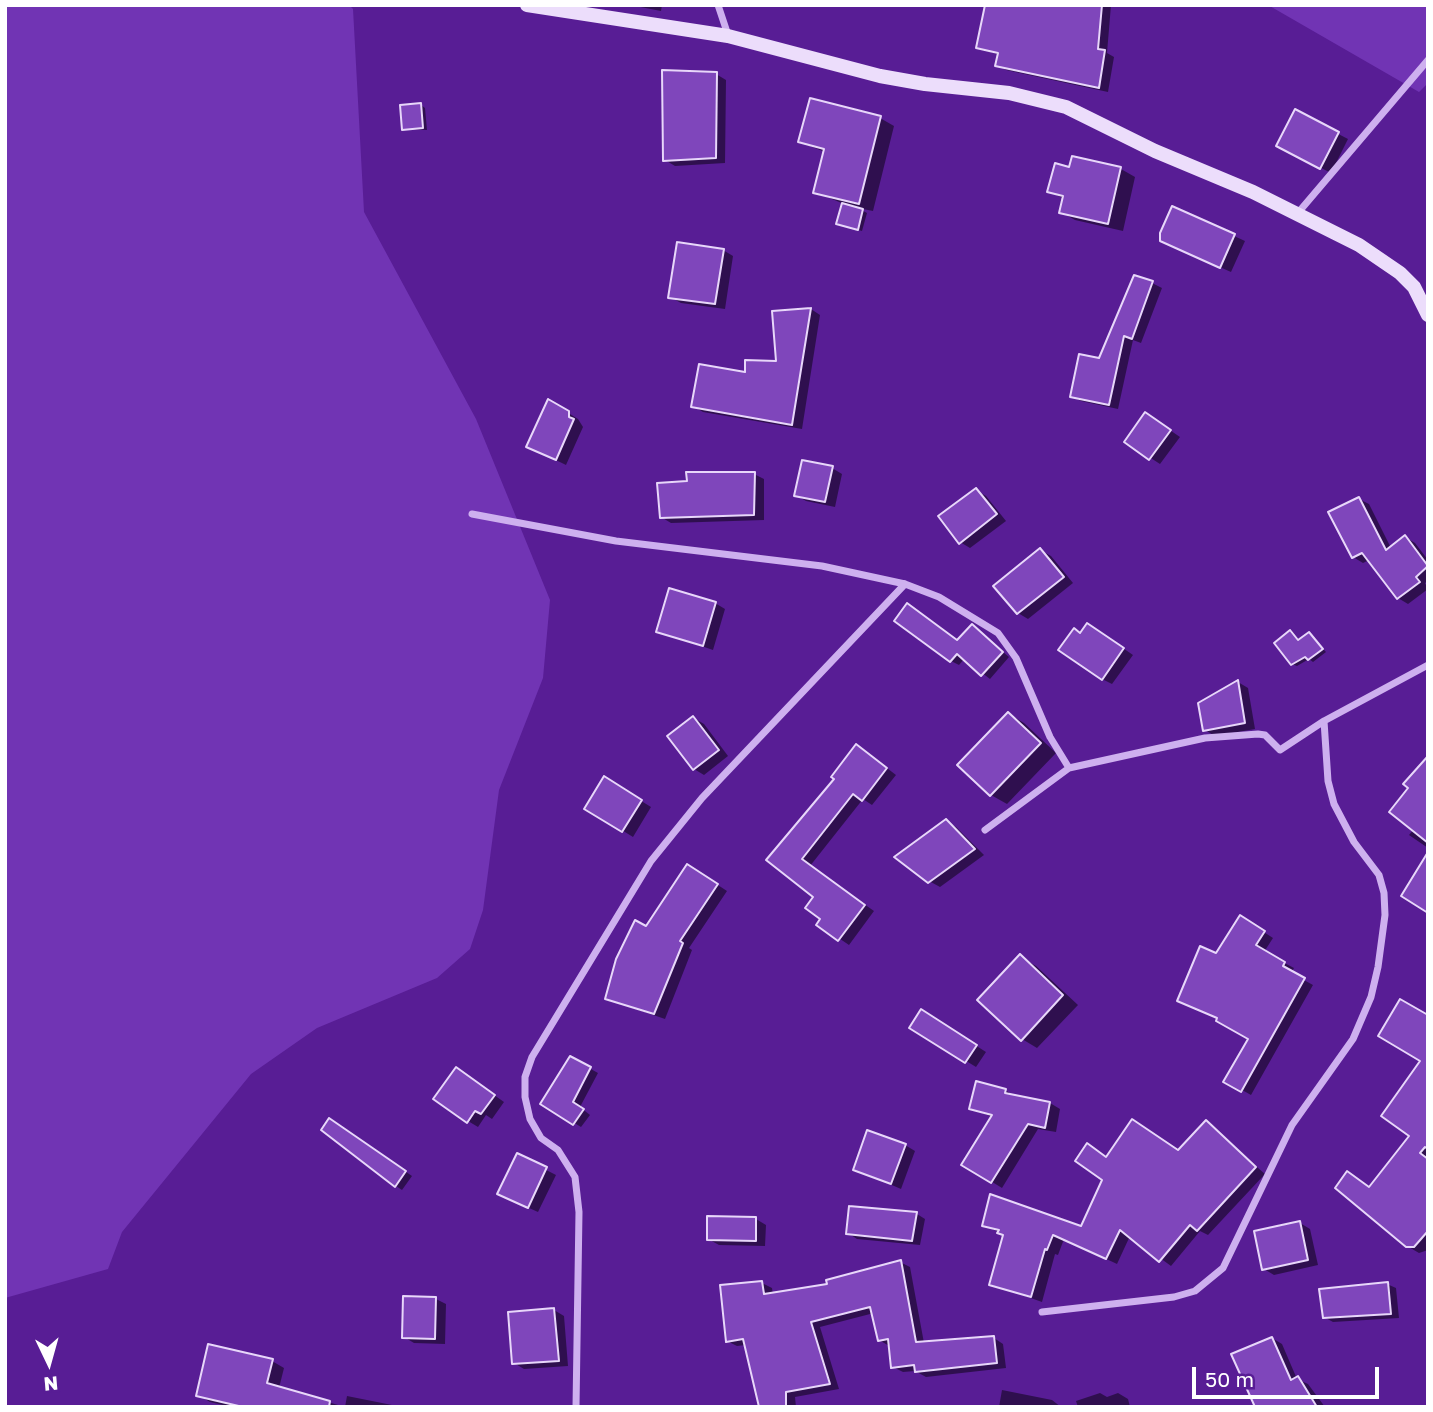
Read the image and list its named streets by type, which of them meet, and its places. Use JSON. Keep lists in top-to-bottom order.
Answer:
{
  "scale_bar": "50 m",
  "north": "bottom"
}
